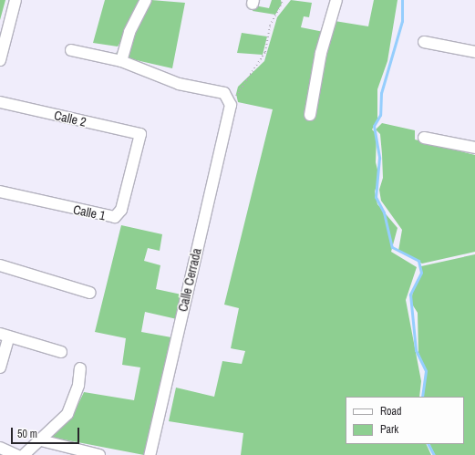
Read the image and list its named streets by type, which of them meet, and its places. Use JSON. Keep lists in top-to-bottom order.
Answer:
{
  "streets": {
    "street": ["Calle 2", "Calle 1", "Calle Cerrada"]
  },
  "crossings": [
    ["Calle 2", "Calle 1"]
  ],
  "legend": ["Road", "Park"],
  "scale_bar": "50 m"
}
